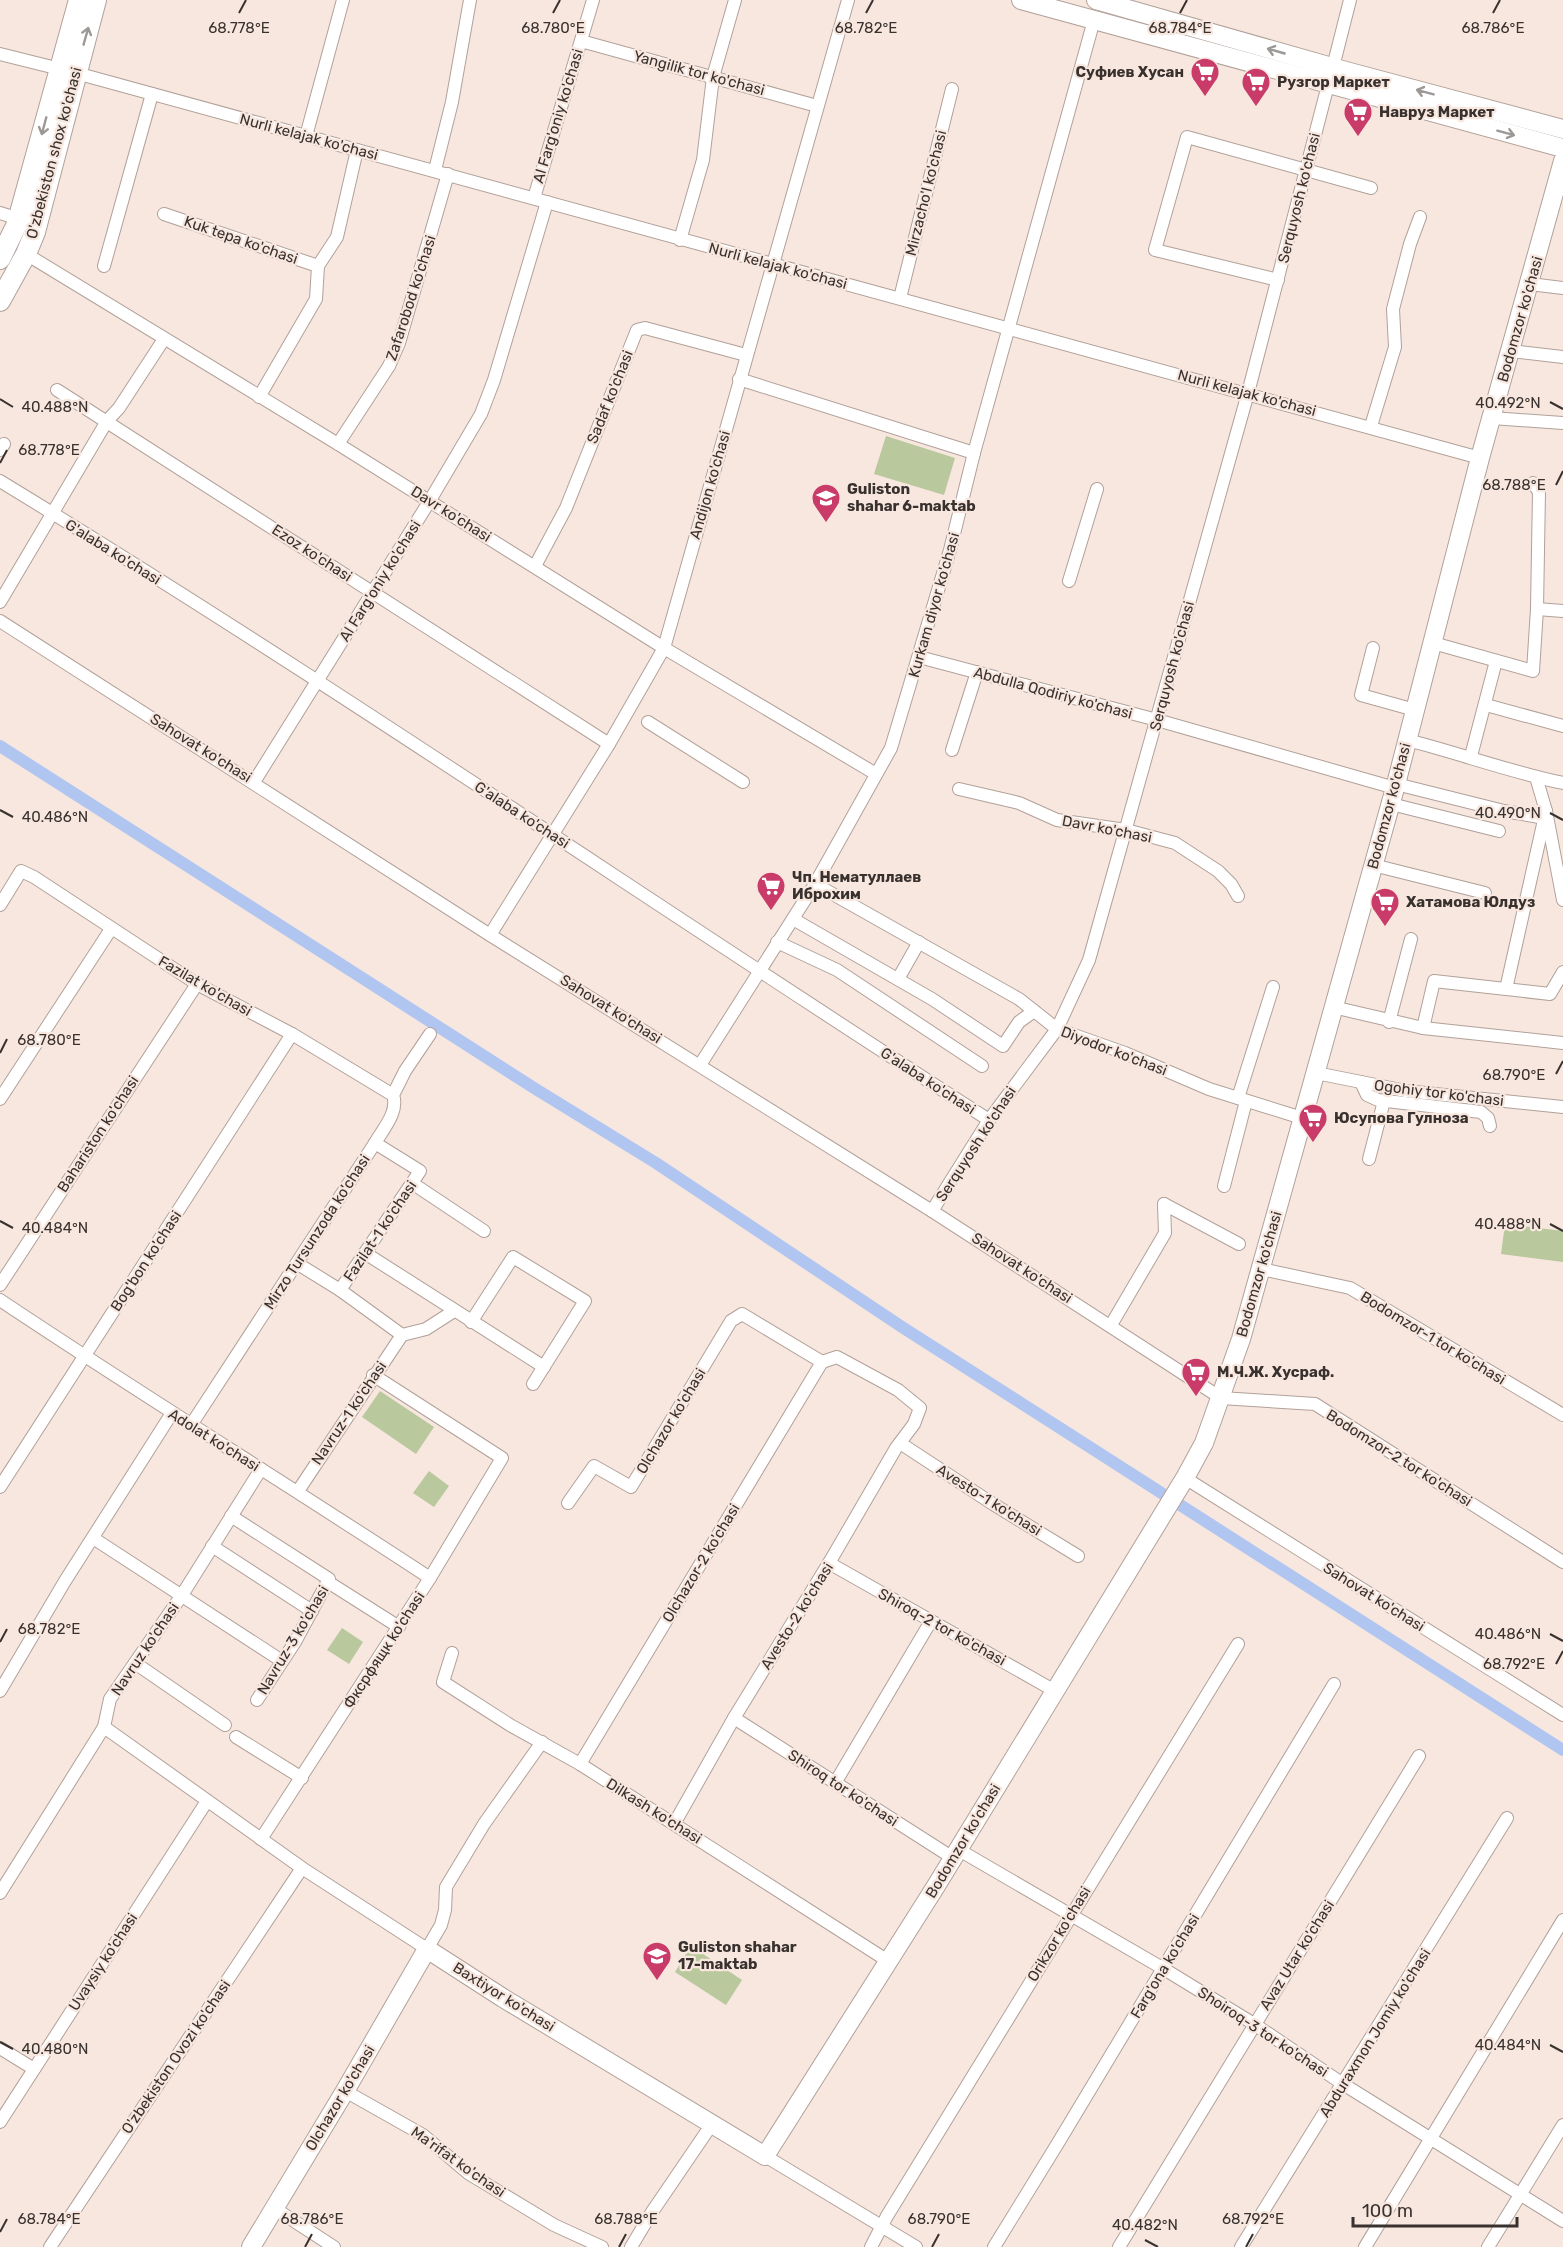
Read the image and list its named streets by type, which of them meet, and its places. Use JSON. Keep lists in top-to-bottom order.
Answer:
{
  "streets": {
    "main road": ["O'zbekiston shox ko'chasi"],
    "street": [
      "Yangilik tor ko'chasi",
      "Al Farg'oniy ko'chasi",
      "Nurli kelajak ko'chasi",
      "Mirzacho'l ko'chasi",
      "Serquyosh ko'chasi",
      "Kuk tepa ko'chasi",
      "Zafarobod ko'chasi",
      "Bodomzor ko'chasi",
      "Sadaf ko'chasi",
      "Andijon ko'chasi",
      "Davr ko'chasi",
      "G'alaba ko'chasi",
      "Ezoz ko'chasi",
      "Kurkam diyor ko'chasi",
      "Abdulla Qodiriy ko'chasi",
      "Sahovat ko'chasi",
      "Fazilat ko'chasi",
      "Diyodor ko'chasi",
      "Ogohiy tor ko'chasi",
      "Bahariston ko'chasi",
      "Fazilat-1 ko'chasi",
      "Mirzo Tursunzoda ko'chasi",
      "Bog'bon ko'chasi",
      "Bodomzor-1 tor ko'chasi",
      "Navruz-1 ko'chasi",
      "Olchazor ko'chasi",
      "Adolat ko'chasi",
      "Bodomzor-2 tor ko'chasi",
      "Avesto-1 ko'chasi",
      "Olchazor-2 ko'chasi",
      "Avesto-2 ko'chasi",
      "Shiroq-2 tor ko'chasi",
      "Navruz-3 ko'chasi",
      "Navruz ko'chasi",
      "Фксрфящк ko'chasi",
      "Shiroq tor ko'chasi",
      "Dilkash ko'chasi",
      "Orikzor ko'chasi",
      "Avaz Utar ko'chasi",
      "Uvaysiy ko'chasi",
      "Farg'ona ko'chasi",
      "Baxtiyor ko'chasi",
      "Shoiroq-3 tor ko'chasi",
      "Abduraxmon Jomiy ko'chasi",
      "O'zbekiston Ovozi ko'chasi",
      "Ma'rifat ko'chasi"
    ]
  },
  "crossings": [
    ["Yangilik tor ko'chasi", "Al Farg'oniy ko'chasi"],
    ["Yangilik tor ko'chasi", "Andijon ko'chasi"],
    ["Al Farg'oniy ko'chasi", "Nurli kelajak ko'chasi"],
    ["Al Farg'oniy ko'chasi", "Davr ko'chasi"],
    ["Al Farg'oniy ko'chasi", "G'alaba ko'chasi"],
    ["Al Farg'oniy ko'chasi", "Ezoz ko'chasi"],
    ["Al Farg'oniy ko'chasi", "Sahovat ko'chasi"],
    ["Nurli kelajak ko'chasi", "O'zbekiston shox ko'chasi"],
    ["Nurli kelajak ko'chasi", "Mirzacho'l ko'chasi"],
    ["Nurli kelajak ko'chasi", "Serquyosh ko'chasi"],
    ["Nurli kelajak ko'chasi", "Zafarobod ko'chasi"],
    ["Nurli kelajak ko'chasi", "Bodomzor ko'chasi"],
    ["Nurli kelajak ko'chasi", "Andijon ko'chasi"],
    ["Nurli kelajak ko'chasi", "Kurkam diyor ko'chasi"],
    ["O'zbekiston shox ko'chasi", "Davr ko'chasi"],
    ["Serquyosh ko'chasi", "Davr ko'chasi"],
    ["Serquyosh ko'chasi", "G'alaba ko'chasi"],
    ["Serquyosh ko'chasi", "Abdulla Qodiriy ko'chasi"],
    ["Serquyosh ko'chasi", "Sahovat ko'chasi"],
    ["Serquyosh ko'chasi", "Diyodor ko'chasi"],
    ["Zafarobod ko'chasi", "Davr ko'chasi"],
    ["Bodomzor ko'chasi", "Abdulla Qodiriy ko'chasi"],
    ["Bodomzor ko'chasi", "Sahovat ko'chasi"],
    ["Bodomzor ko'chasi", "Diyodor ko'chasi"],
    ["Bodomzor ko'chasi", "Ogohiy tor ko'chasi"],
    ["Bodomzor ko'chasi", "Bodomzor-1 tor ko'chasi"],
    ["Bodomzor ko'chasi", "Bodomzor-2 tor ko'chasi"],
    ["Bodomzor ko'chasi", "Shiroq-2 tor ko'chasi"],
    ["Bodomzor ko'chasi", "Shiroq tor ko'chasi"],
    ["Bodomzor ko'chasi", "Dilkash ko'chasi"],
    ["Bodomzor ko'chasi", "Baxtiyor ko'chasi"],
    ["Bodomzor ko'chasi", "Shoiroq-3 tor ko'chasi"],
    ["Sadaf ko'chasi", "Andijon ko'chasi"],
    ["Sadaf ko'chasi", "Davr ko'chasi"],
    ["Andijon ko'chasi", "Davr ko'chasi"],
    ["Andijon ko'chasi", "G'alaba ko'chasi"],
    ["Andijon ko'chasi", "Ezoz ko'chasi"],
    ["Andijon ko'chasi", "Sahovat ko'chasi"],
    ["Davr ko'chasi", "Kurkam diyor ko'chasi"],
    ["G'alaba ko'chasi", "Kurkam diyor ko'chasi"],
    ["Kurkam diyor ko'chasi", "Abdulla Qodiriy ko'chasi"],
    ["Kurkam diyor ko'chasi", "Sahovat ko'chasi"],
    ["Kurkam diyor ko'chasi", "Diyodor ko'chasi"],
    ["Sahovat ko'chasi", "Bodomzor-2 tor ko'chasi"],
    ["Fazilat ko'chasi", "Bahariston ko'chasi"],
    ["Fazilat ko'chasi", "Mirzo Tursunzoda ko'chasi"],
    ["Fazilat ko'chasi", "Bog'bon ko'chasi"],
    ["Fazilat-1 ko'chasi", "Mirzo Tursunzoda ko'chasi"],
    ["Mirzo Tursunzoda ko'chasi", "Adolat ko'chasi"],
    ["Bog'bon ko'chasi", "Adolat ko'chasi"],
    ["Navruz-1 ko'chasi", "Adolat ko'chasi"],
    ["Navruz-1 ko'chasi", "Фксрфящк ko'chasi"],
    ["Olchazor ko'chasi", "Olchazor-2 ko'chasi"],
    ["Olchazor ko'chasi", "Avesto-2 ko'chasi"],
    ["Olchazor ko'chasi", "Baxtiyor ko'chasi"],
    ["Olchazor ko'chasi", "Ma'rifat ko'chasi"],
    ["Adolat ko'chasi", "Navruz ko'chasi"],
    ["Adolat ko'chasi", "Фксрфящк ko'chasi"],
    ["Avesto-1 ko'chasi", "Avesto-2 ko'chasi"],
    ["Olchazor-2 ko'chasi", "Avesto-2 ko'chasi"],
    ["Olchazor-2 ko'chasi", "Dilkash ko'chasi"],
    ["Avesto-2 ko'chasi", "Shiroq-2 tor ko'chasi"],
    ["Avesto-2 ko'chasi", "Shiroq tor ko'chasi"],
    ["Avesto-2 ko'chasi", "Dilkash ko'chasi"],
    ["Navruz ko'chasi", "Baxtiyor ko'chasi"],
    ["Фксрфящк ko'chasi", "Baxtiyor ko'chasi"],
    ["Shiroq tor ko'chasi", "Shoiroq-3 tor ko'chasi"],
    ["Orikzor ko'chasi", "Baxtiyor ko'chasi"],
    ["Orikzor ko'chasi", "Shoiroq-3 tor ko'chasi"],
    ["Avaz Utar ko'chasi", "Shoiroq-3 tor ko'chasi"],
    ["Uvaysiy ko'chasi", "Baxtiyor ko'chasi"],
    ["Farg'ona ko'chasi", "Shoiroq-3 tor ko'chasi"],
    ["Baxtiyor ko'chasi", "O'zbekiston Ovozi ko'chasi"],
    ["Shoiroq-3 tor ko'chasi", "Abduraxmon Jomiy ko'chasi"]
  ],
  "places": {
    "supermarket": [
      "Суфиев Хусан",
      "Рузгор Маркет",
      "Навруз Маркет",
      "Чп. Нематуллаев Иброхим",
      "Хатамова Юлдуз",
      "Юсупова Гулноза",
      "М.Ч.Ж. Хусраф."
    ],
    "school or university": ["Guliston shahar 6-maktab", "Guliston shahar 17-maktab"]
  },
  "scale_bar": "100 m",
  "coordinates": [
    "68.778°E",
    "68.780°E",
    "68.782°E",
    "68.784°E",
    "68.786°E",
    "40.492°N",
    "40.488°N",
    "68.788°E",
    "40.490°N",
    "40.486°N",
    "68.790°E",
    "40.484°N",
    "68.792°E",
    "40.480°N",
    "40.482°N"
  ]
}
